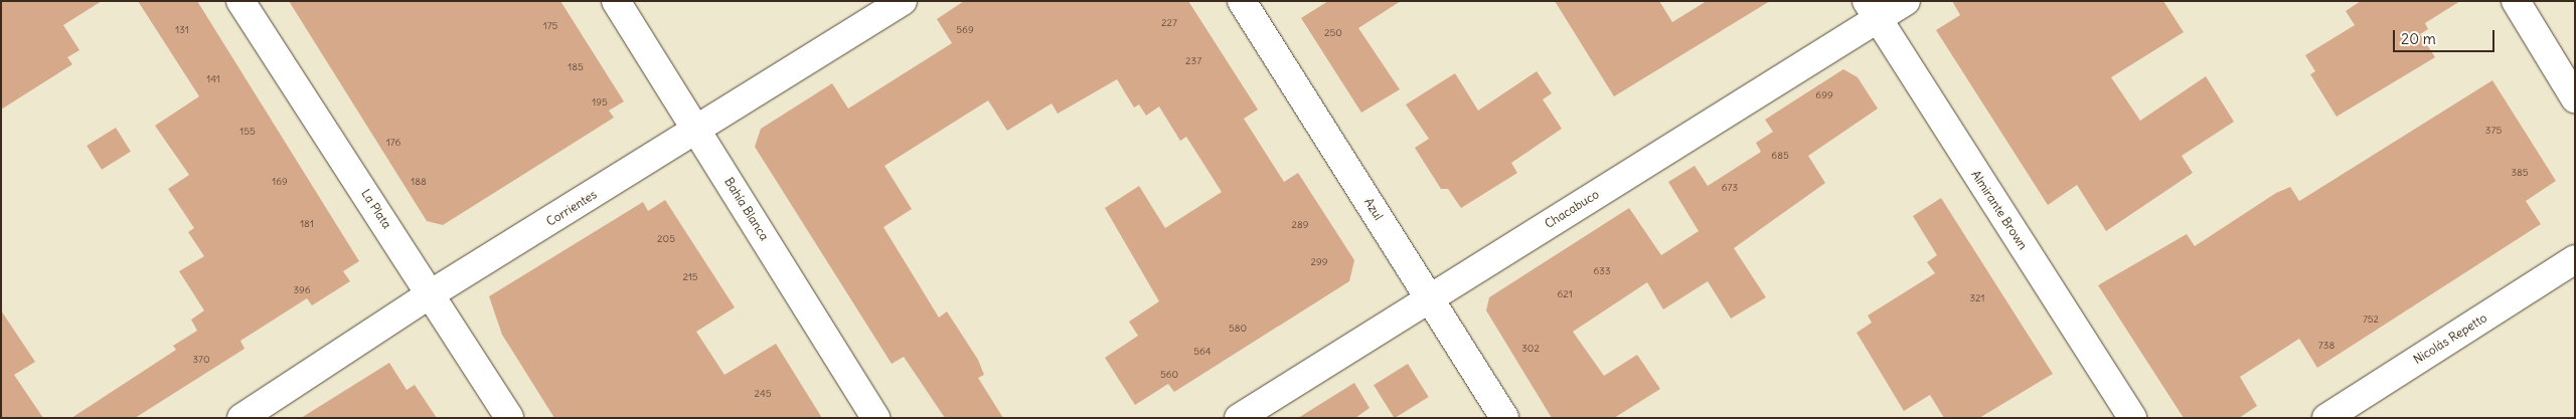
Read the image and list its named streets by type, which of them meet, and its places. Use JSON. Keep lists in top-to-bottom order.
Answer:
{
  "streets": {
    "street": [
      "Corrientes",
      "La Plata",
      "Bahía Blanca",
      "Azul",
      "Chacabuco",
      "Almirante Brown",
      "Nicolás Repetto"
    ]
  },
  "crossings": [
    ["Corrientes", "La Plata"],
    ["Corrientes", "Bahía Blanca"],
    ["Azul", "Chacabuco"],
    ["Chacabuco", "Almirante Brown"]
  ],
  "house_numbers": [
    "227",
    "175",
    "131",
    "569",
    "250",
    "237",
    "185",
    "141",
    "699",
    "195",
    "375",
    "155",
    "176",
    "685",
    "385",
    "169",
    "188",
    "673",
    "181",
    "289",
    "205",
    "299",
    "633",
    "215",
    "396",
    "621",
    "321",
    "752",
    "580",
    "738",
    "302",
    "564",
    "370",
    "560",
    "245"
  ],
  "scale_bar": "20 m"
}
